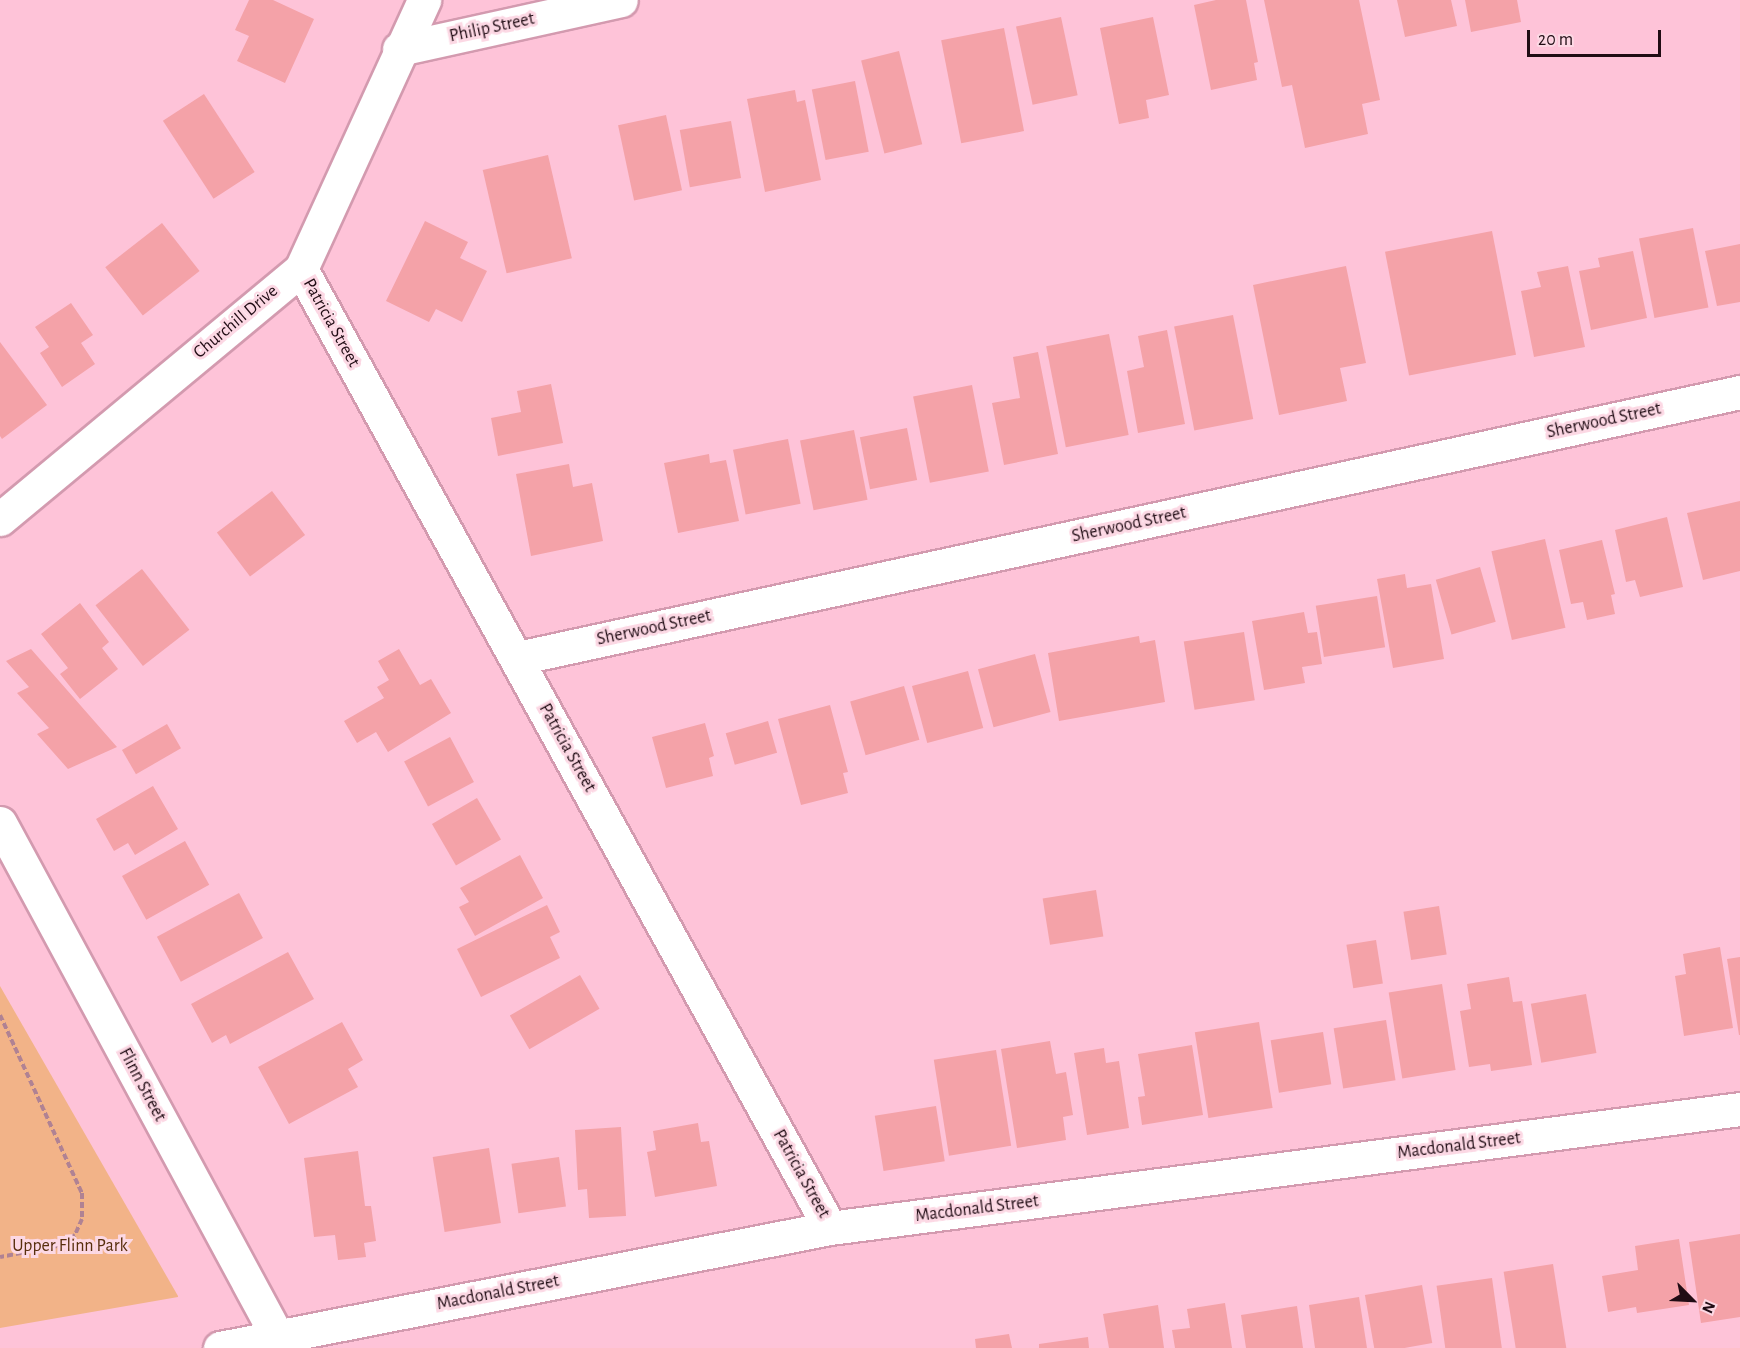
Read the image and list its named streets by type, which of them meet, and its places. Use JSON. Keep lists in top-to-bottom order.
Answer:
{
  "streets": {
    "street": [
      "Philip Street",
      "Churchill Drive",
      "Patricia Street",
      "Sherwood Street",
      "Flinn Street",
      "Macdonald Street"
    ]
  },
  "crossings": [
    ["Philip Street", "Churchill Drive"],
    ["Churchill Drive", "Patricia Street"],
    ["Patricia Street", "Sherwood Street"],
    ["Patricia Street", "Macdonald Street"],
    ["Flinn Street", "Macdonald Street"]
  ],
  "parks": ["Upper Flinn Park"],
  "scale_bar": "20 m",
  "north": "bottom right"
}
